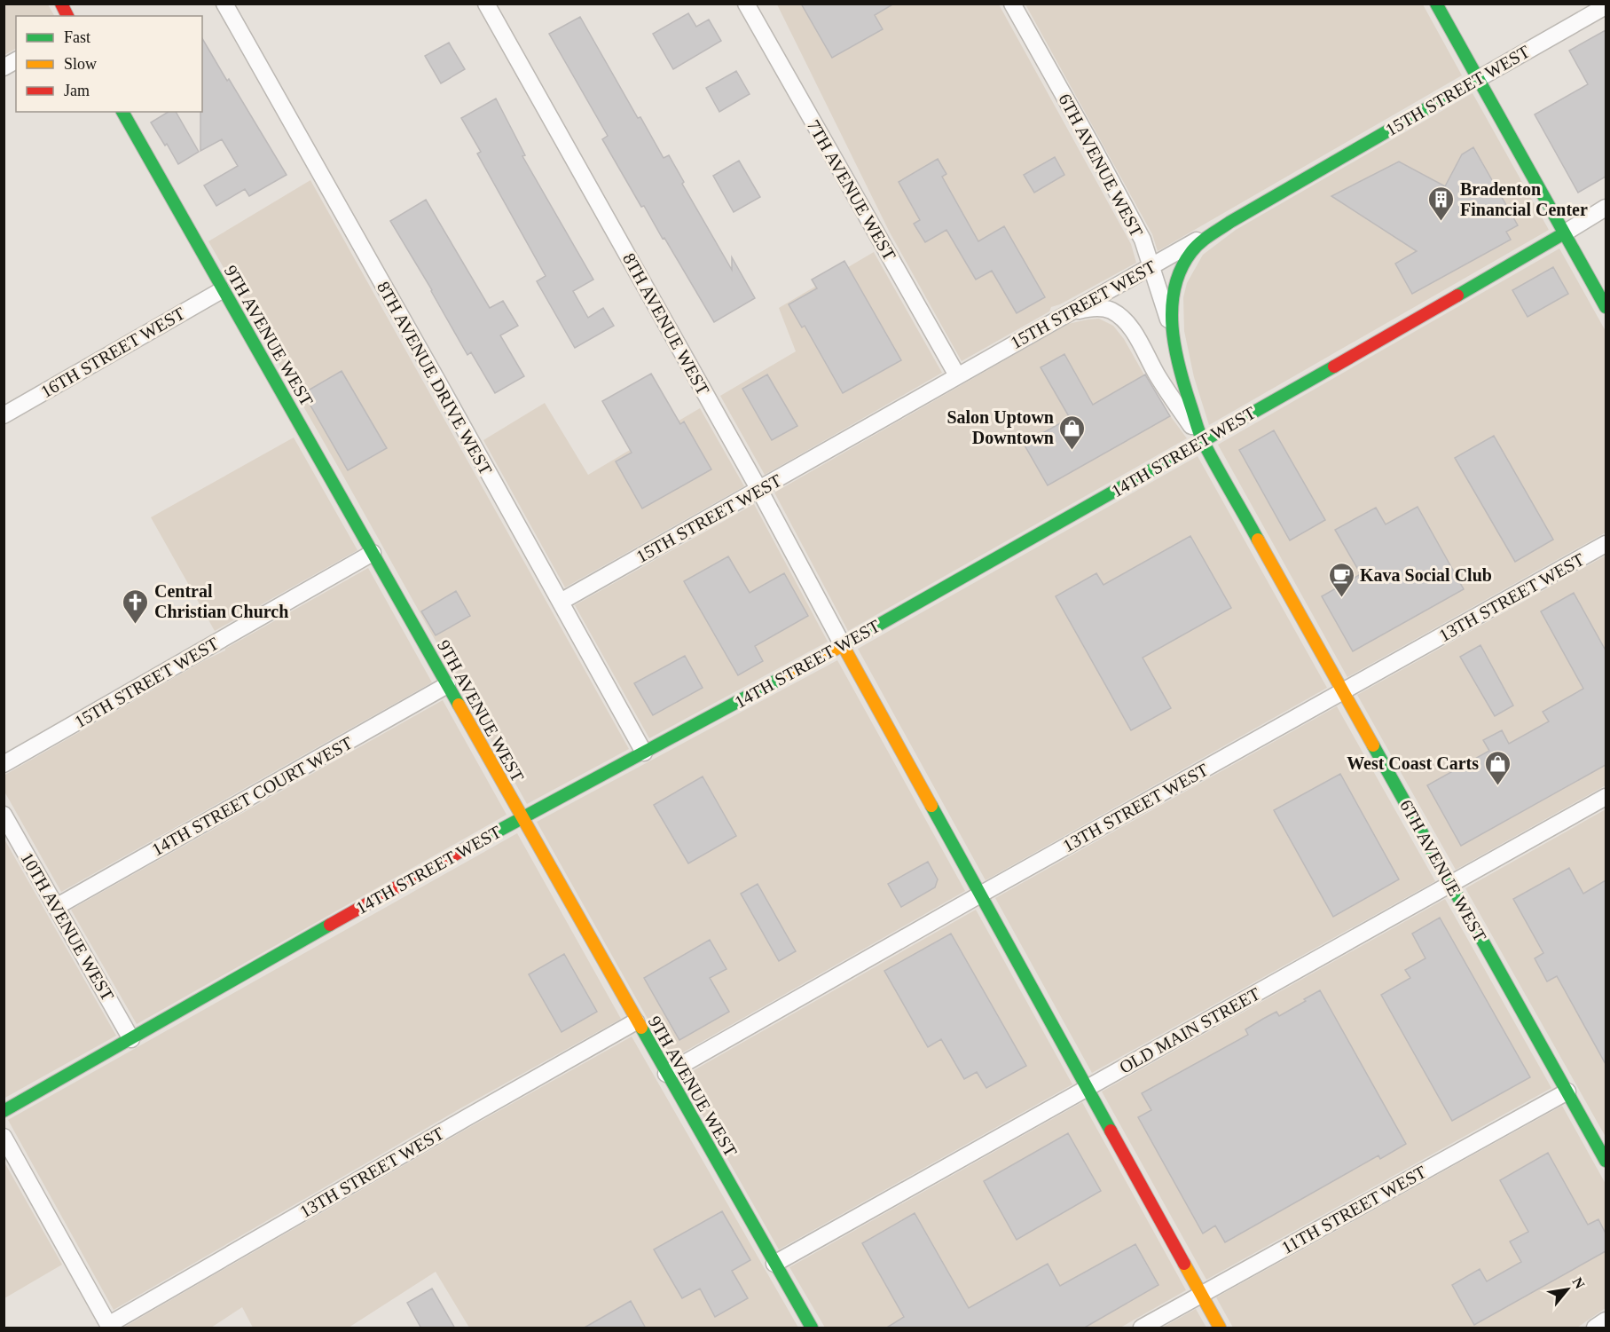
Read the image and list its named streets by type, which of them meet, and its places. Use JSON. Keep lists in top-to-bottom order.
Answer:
{
  "streets": {
    "main road": [
      "15TH STREET WEST",
      "6TH AVENUE WEST",
      "9TH AVENUE WEST",
      "14TH STREET WEST"
    ],
    "street": [
      "7TH AVENUE WEST",
      "8TH AVENUE WEST",
      "16TH STREET WEST",
      "8TH AVENUE DRIVE WEST",
      "13TH STREET WEST",
      "14TH STREET COURT WEST",
      "10TH AVENUE WEST",
      "OLD MAIN STREET",
      "11TH STREET WEST"
    ]
  },
  "crossings": [
    ["15TH STREET WEST", "6TH AVENUE WEST"],
    ["15TH STREET WEST", "7TH AVENUE WEST"],
    ["15TH STREET WEST", "8TH AVENUE WEST"],
    ["15TH STREET WEST", "9TH AVENUE WEST"],
    ["15TH STREET WEST", "8TH AVENUE DRIVE WEST"],
    ["6TH AVENUE WEST", "14TH STREET WEST"],
    ["6TH AVENUE WEST", "13TH STREET WEST"],
    ["6TH AVENUE WEST", "OLD MAIN STREET"],
    ["6TH AVENUE WEST", "11TH STREET WEST"],
    ["8TH AVENUE WEST", "14TH STREET WEST"],
    ["9TH AVENUE WEST", "16TH STREET WEST"],
    ["9TH AVENUE WEST", "14TH STREET WEST"],
    ["9TH AVENUE WEST", "13TH STREET WEST"],
    ["9TH AVENUE WEST", "14TH STREET COURT WEST"],
    ["9TH AVENUE WEST", "OLD MAIN STREET"],
    ["8TH AVENUE DRIVE WEST", "14TH STREET WEST"],
    ["14TH STREET WEST", "10TH AVENUE WEST"],
    ["14TH STREET COURT WEST", "10TH AVENUE WEST"]
  ],
  "places": {
    "building": ["Bradenton Financial Center"],
    "shop": ["Salon Uptown Downtown", "West Coast Carts"],
    "cafe": ["Kava Social Club"],
    "church": ["Central Christian Church"]
  },
  "legend": ["Fast", "Slow", "Jam"],
  "north": "top right"
}
